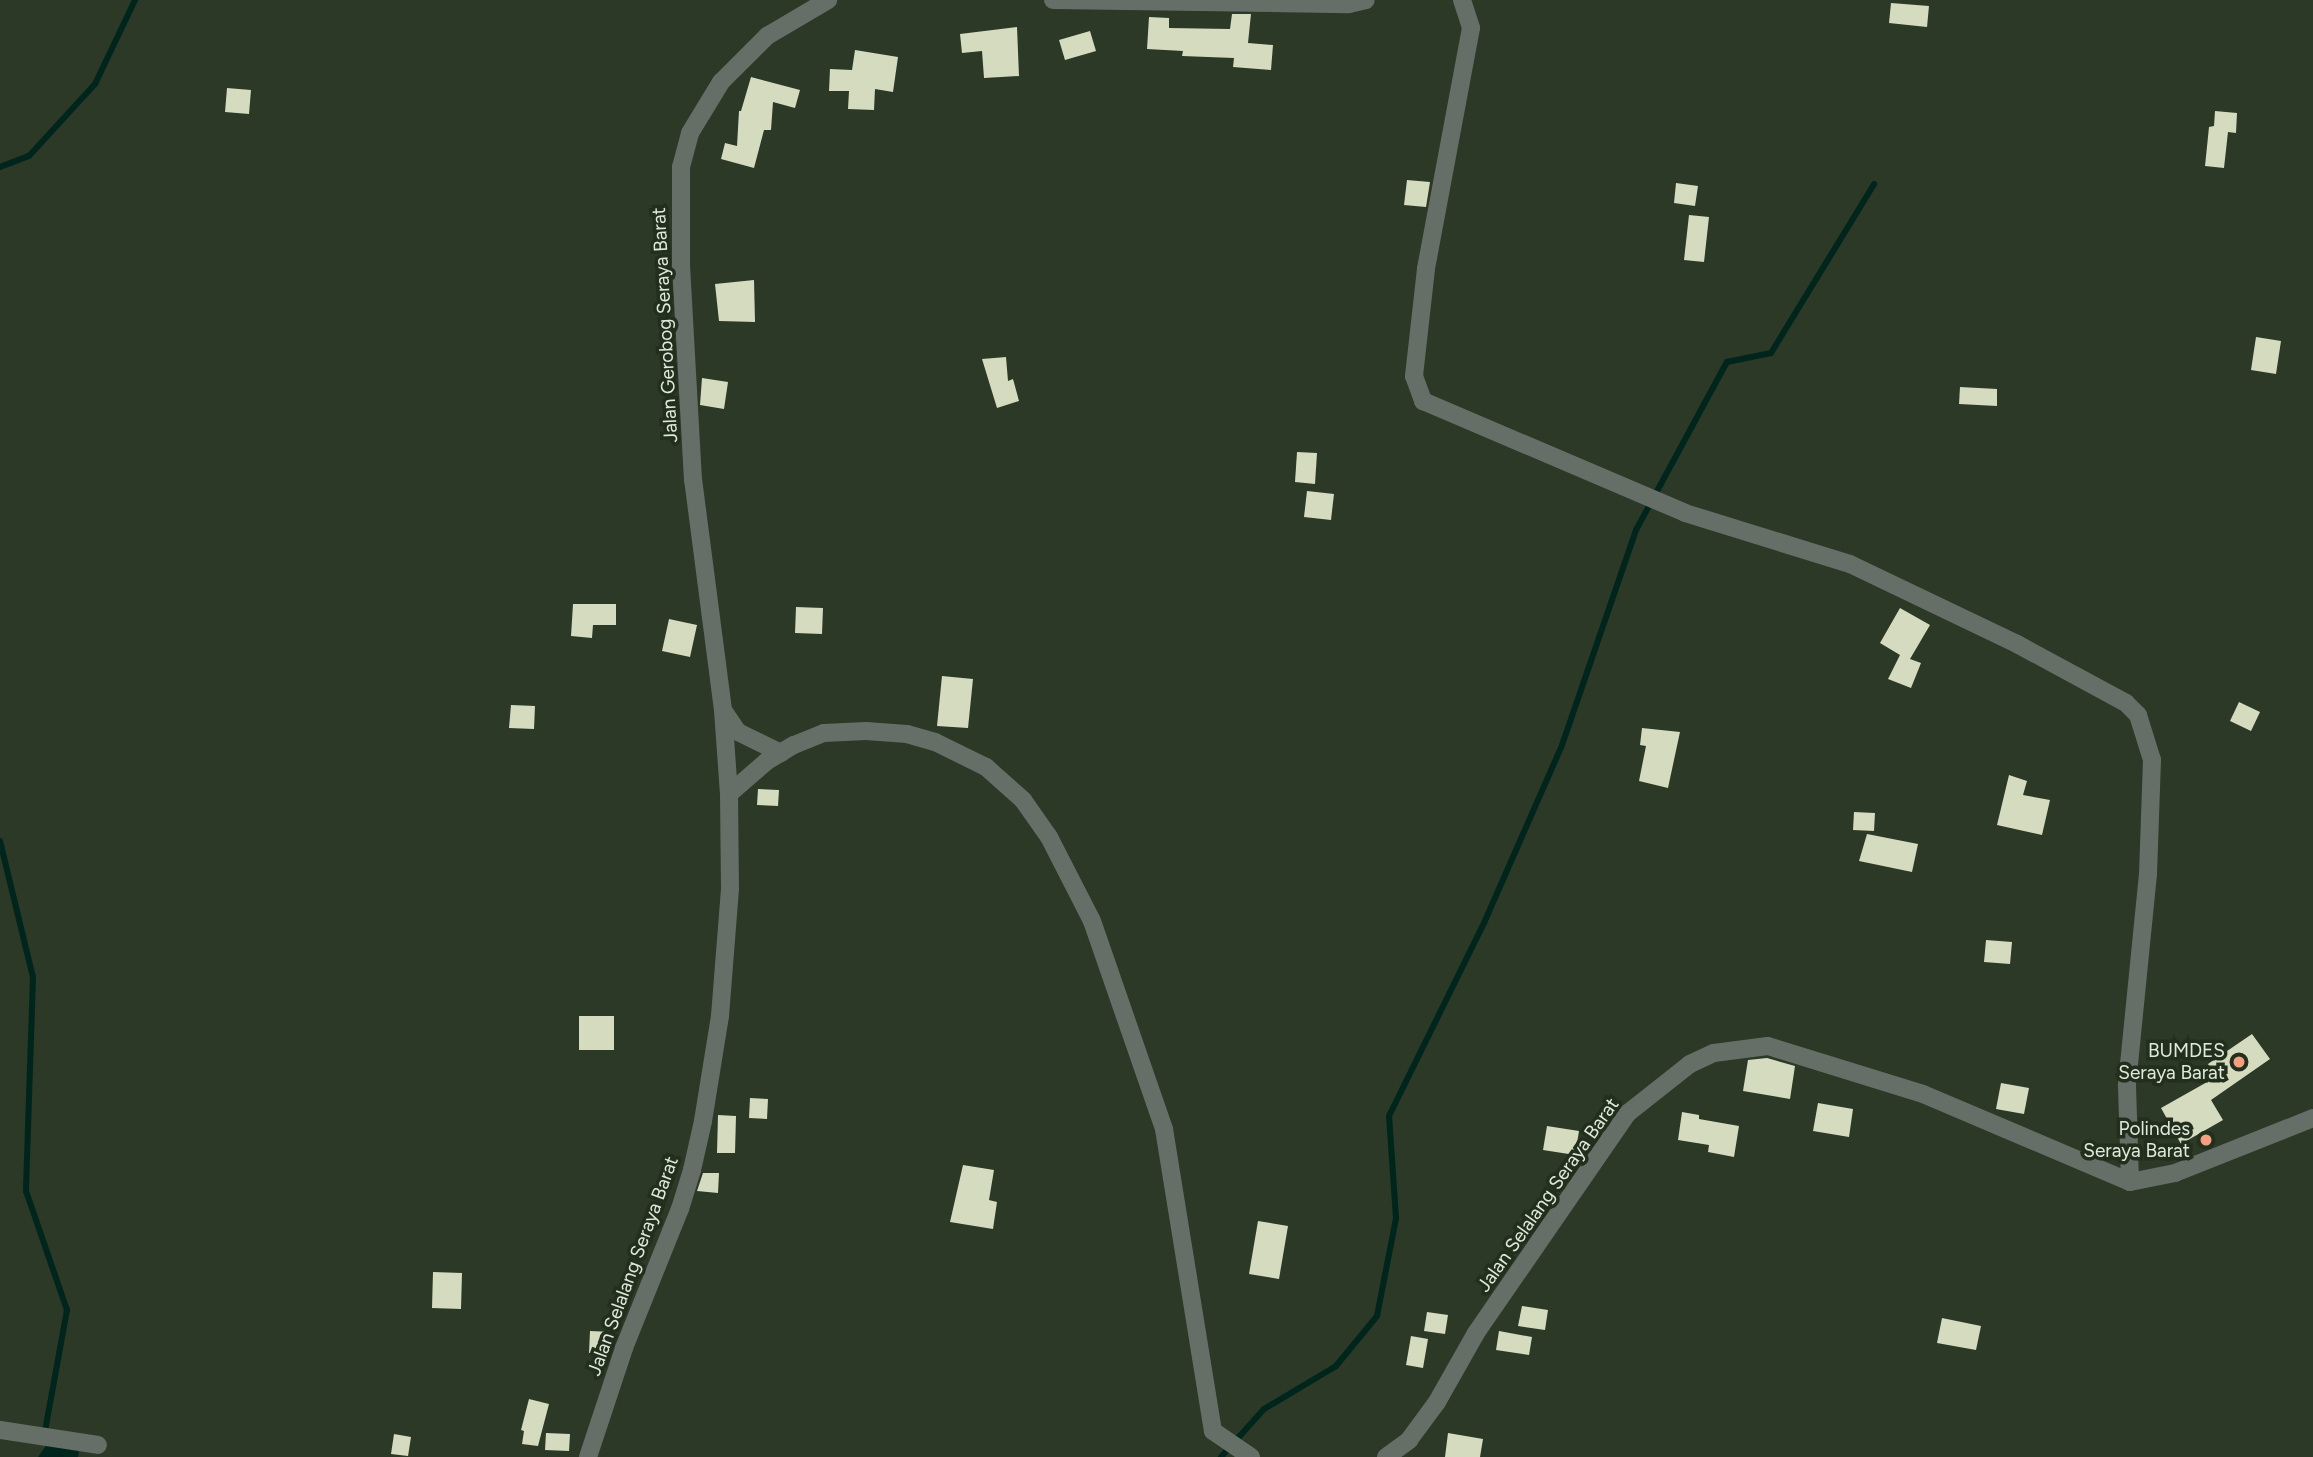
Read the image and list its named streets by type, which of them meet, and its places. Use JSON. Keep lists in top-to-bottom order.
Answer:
{
  "streets": {
    "street": ["Jalan Gerobog Seraya Barat", "Jalan Selalang Seraya Barat"]
  },
  "crossings": [
    ["Jalan Gerobog Seraya Barat", "Jalan Selalang Seraya Barat"]
  ],
  "places": ["BUMDES Seraya Barat", "Polindes Seraya Barat"]
}
